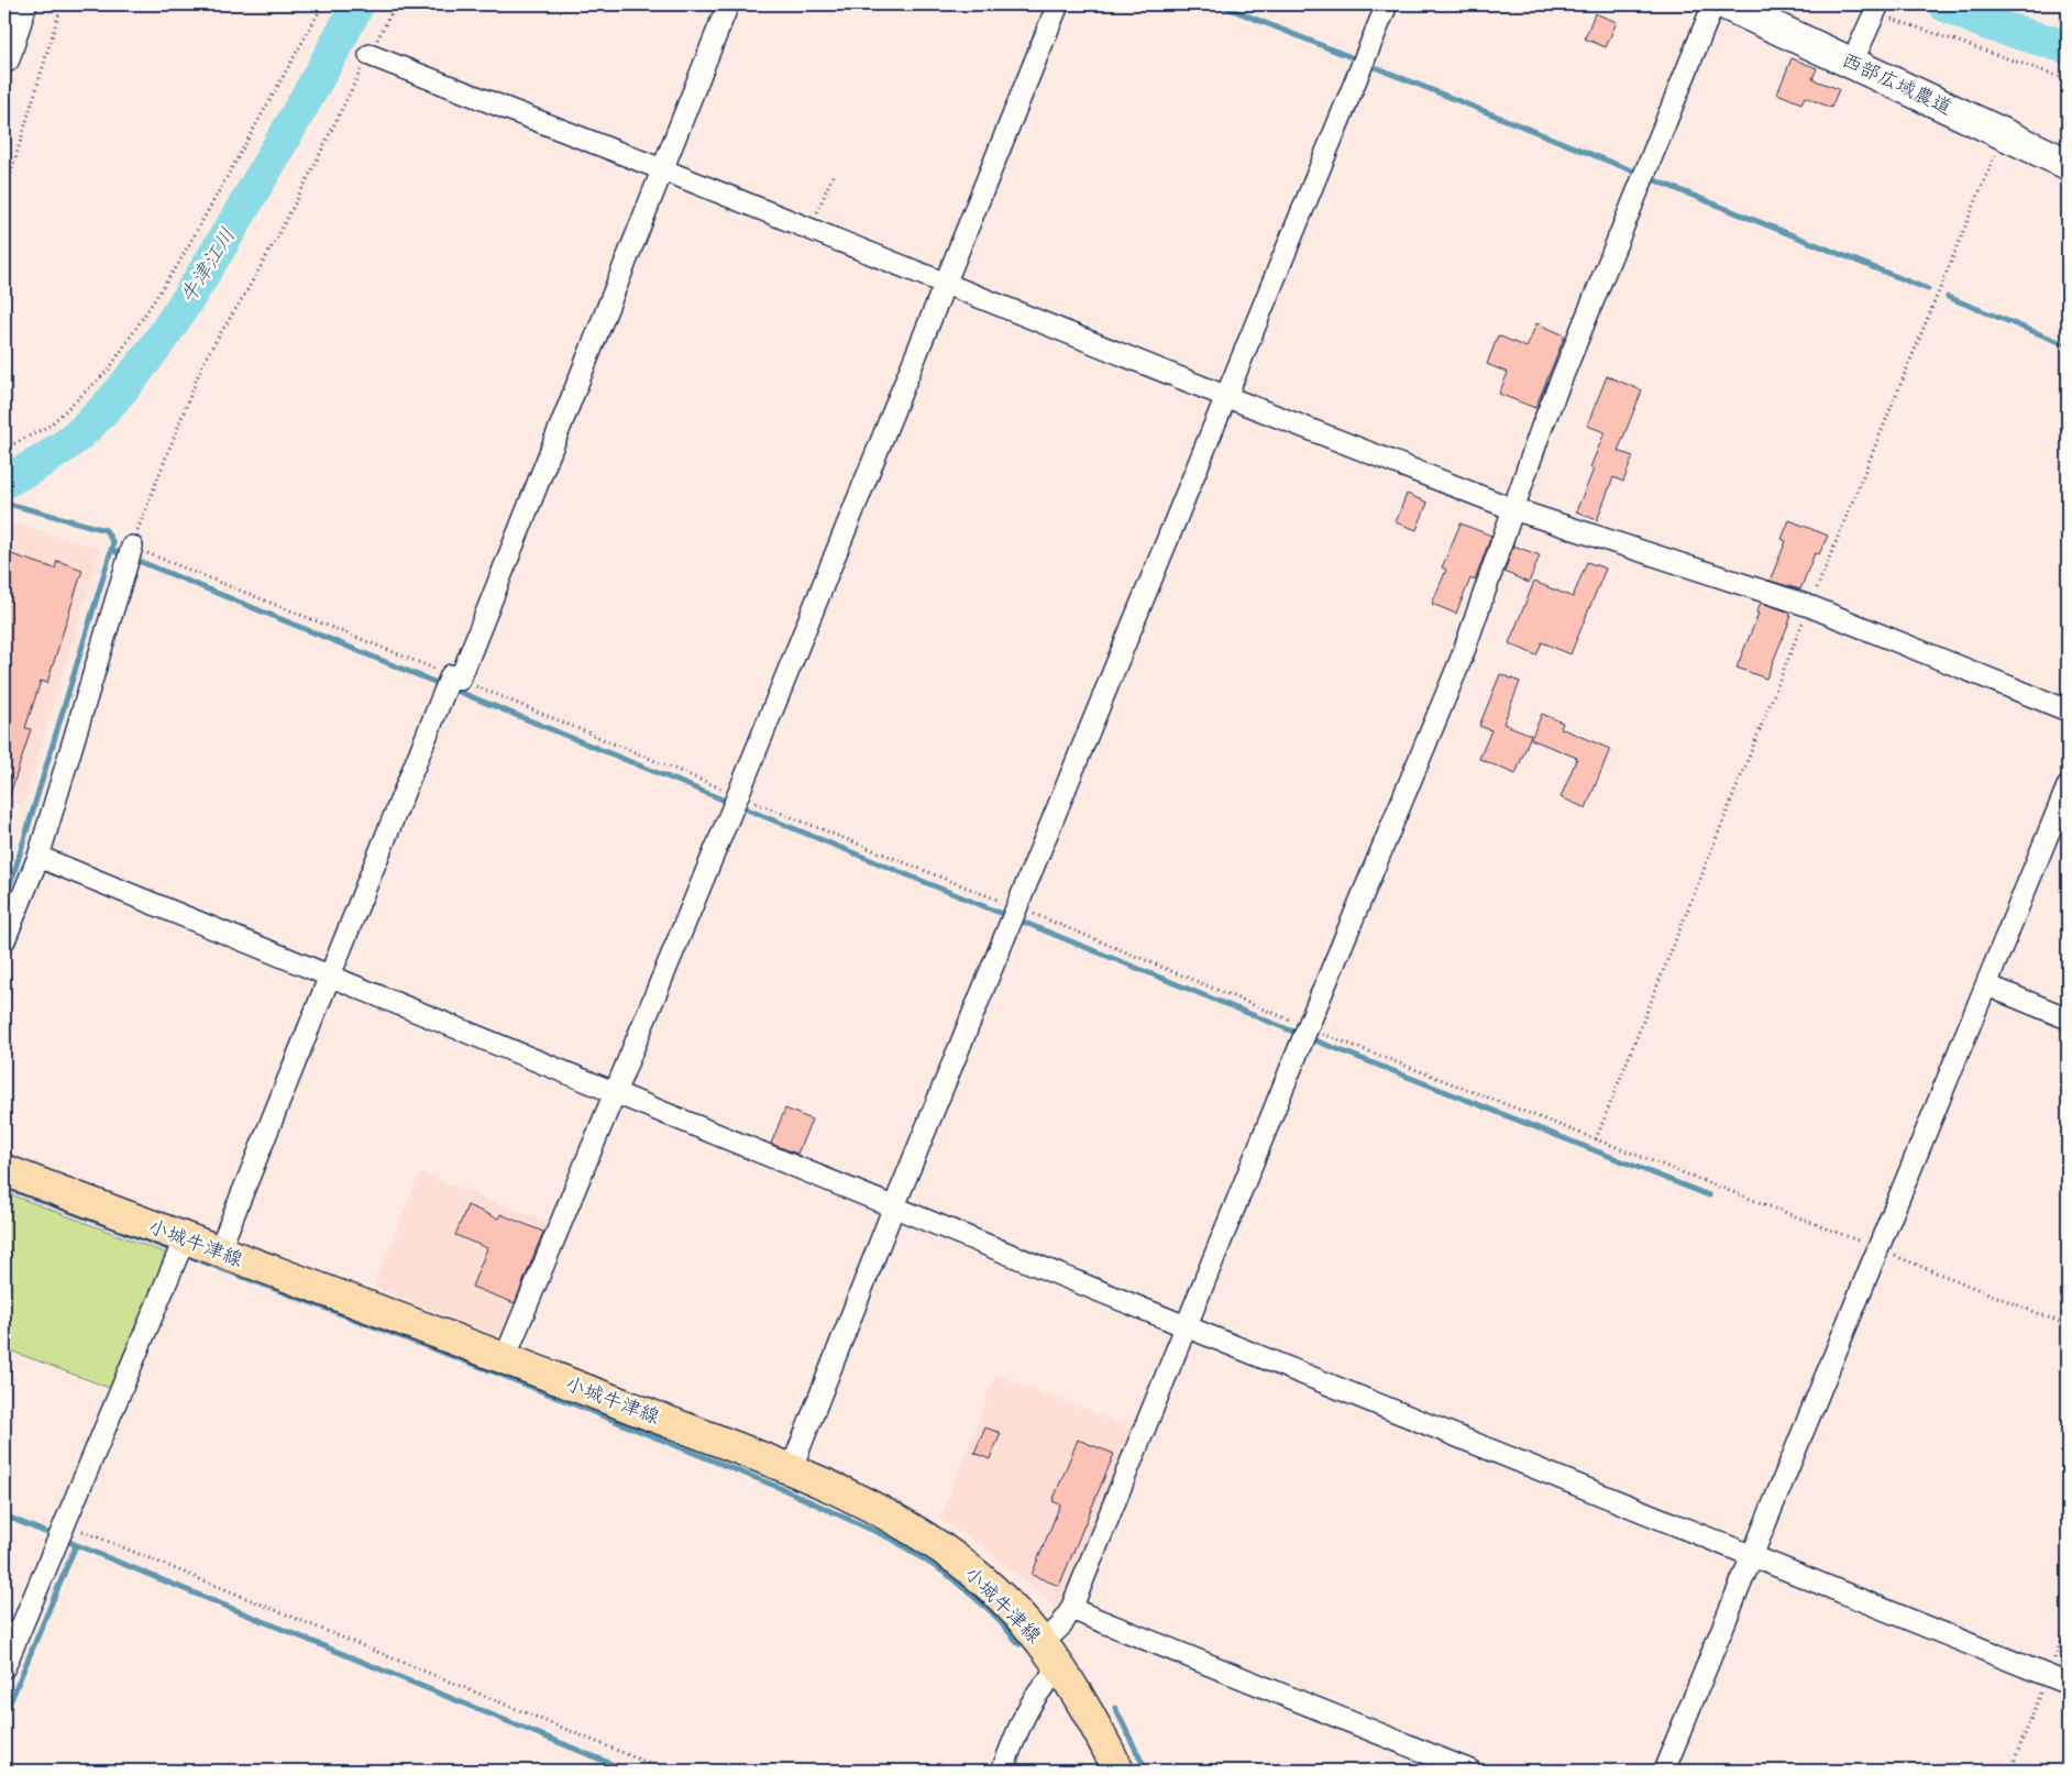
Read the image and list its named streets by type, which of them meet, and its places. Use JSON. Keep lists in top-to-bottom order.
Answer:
{
  "streets": {
    "main road": ["小城牛津線"],
    "street": ["西部広域農道"]
  },
  "water": ["牛津江川"]
}
